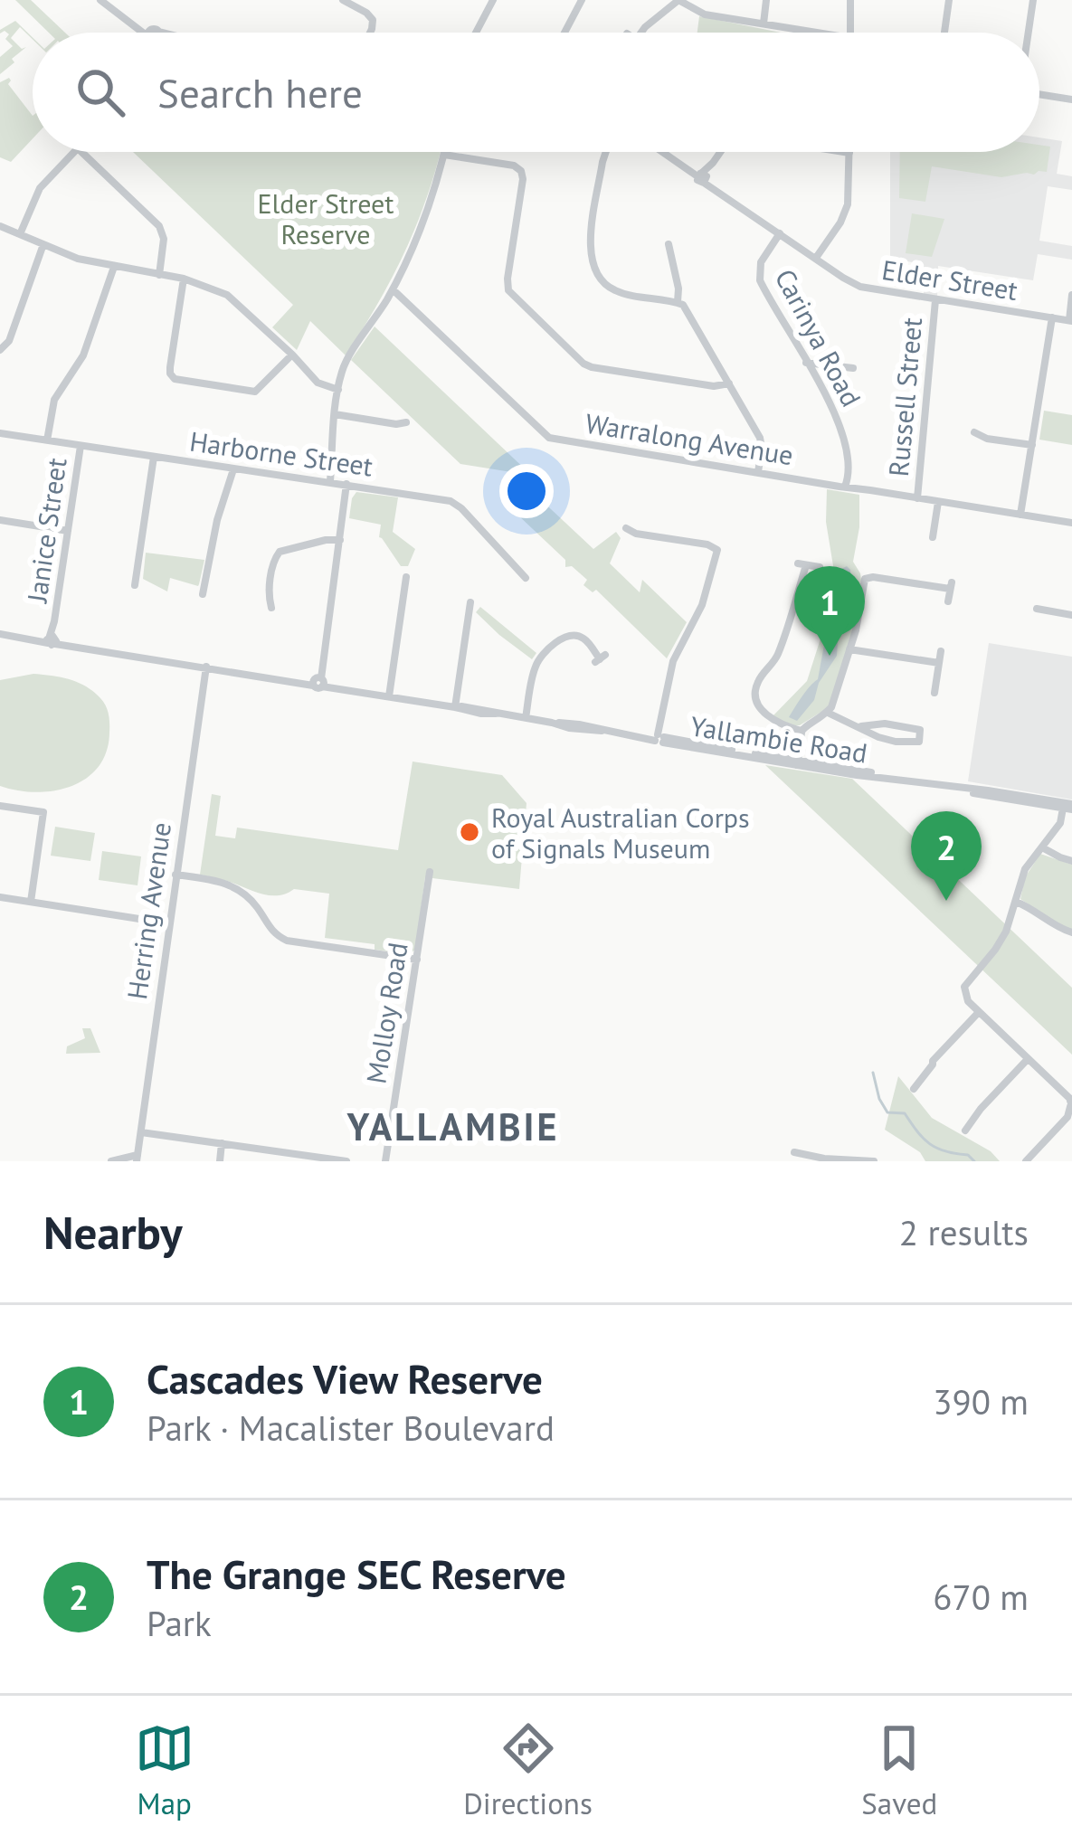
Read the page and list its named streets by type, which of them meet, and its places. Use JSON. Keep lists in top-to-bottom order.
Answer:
{
  "streets": {
    "street": [
      "Elder Street",
      "Carinya Road",
      "Russell Street",
      "Warralong Avenue",
      "Harborne Street",
      "Janice Street",
      "Yallambie Road",
      "Herring Avenue",
      "Molloy Road"
    ]
  },
  "crossings": [
    ["Elder Street", "Carinya Road"],
    ["Elder Street", "Russell Street"],
    ["Carinya Road", "Warralong Avenue"],
    ["Russell Street", "Warralong Avenue"],
    ["Harborne Street", "Janice Street"],
    ["Janice Street", "Yallambie Road"],
    ["Yallambie Road", "Herring Avenue"]
  ],
  "districts": ["YALLAMBIE"],
  "parks": ["Elder Street Reserve"],
  "places": ["Royal Australian Corps of Signals Museum"],
  "page": {
    "search": "Search here",
    "pins": ["1", "2"],
    "heading": ["Nearby", "2 results"],
    "list": [
      {
        "mark": "1",
        "name": "Cascades View Reserve",
        "note": "Park · Macalister Boulevard",
        "value": "390 m"
      },
      {
        "mark": "2",
        "name": "The Grange SEC Reserve",
        "note": "Park",
        "value": "670 m"
      }
    ],
    "nav": ["Map", "Directions", "Saved"]
  }
}
